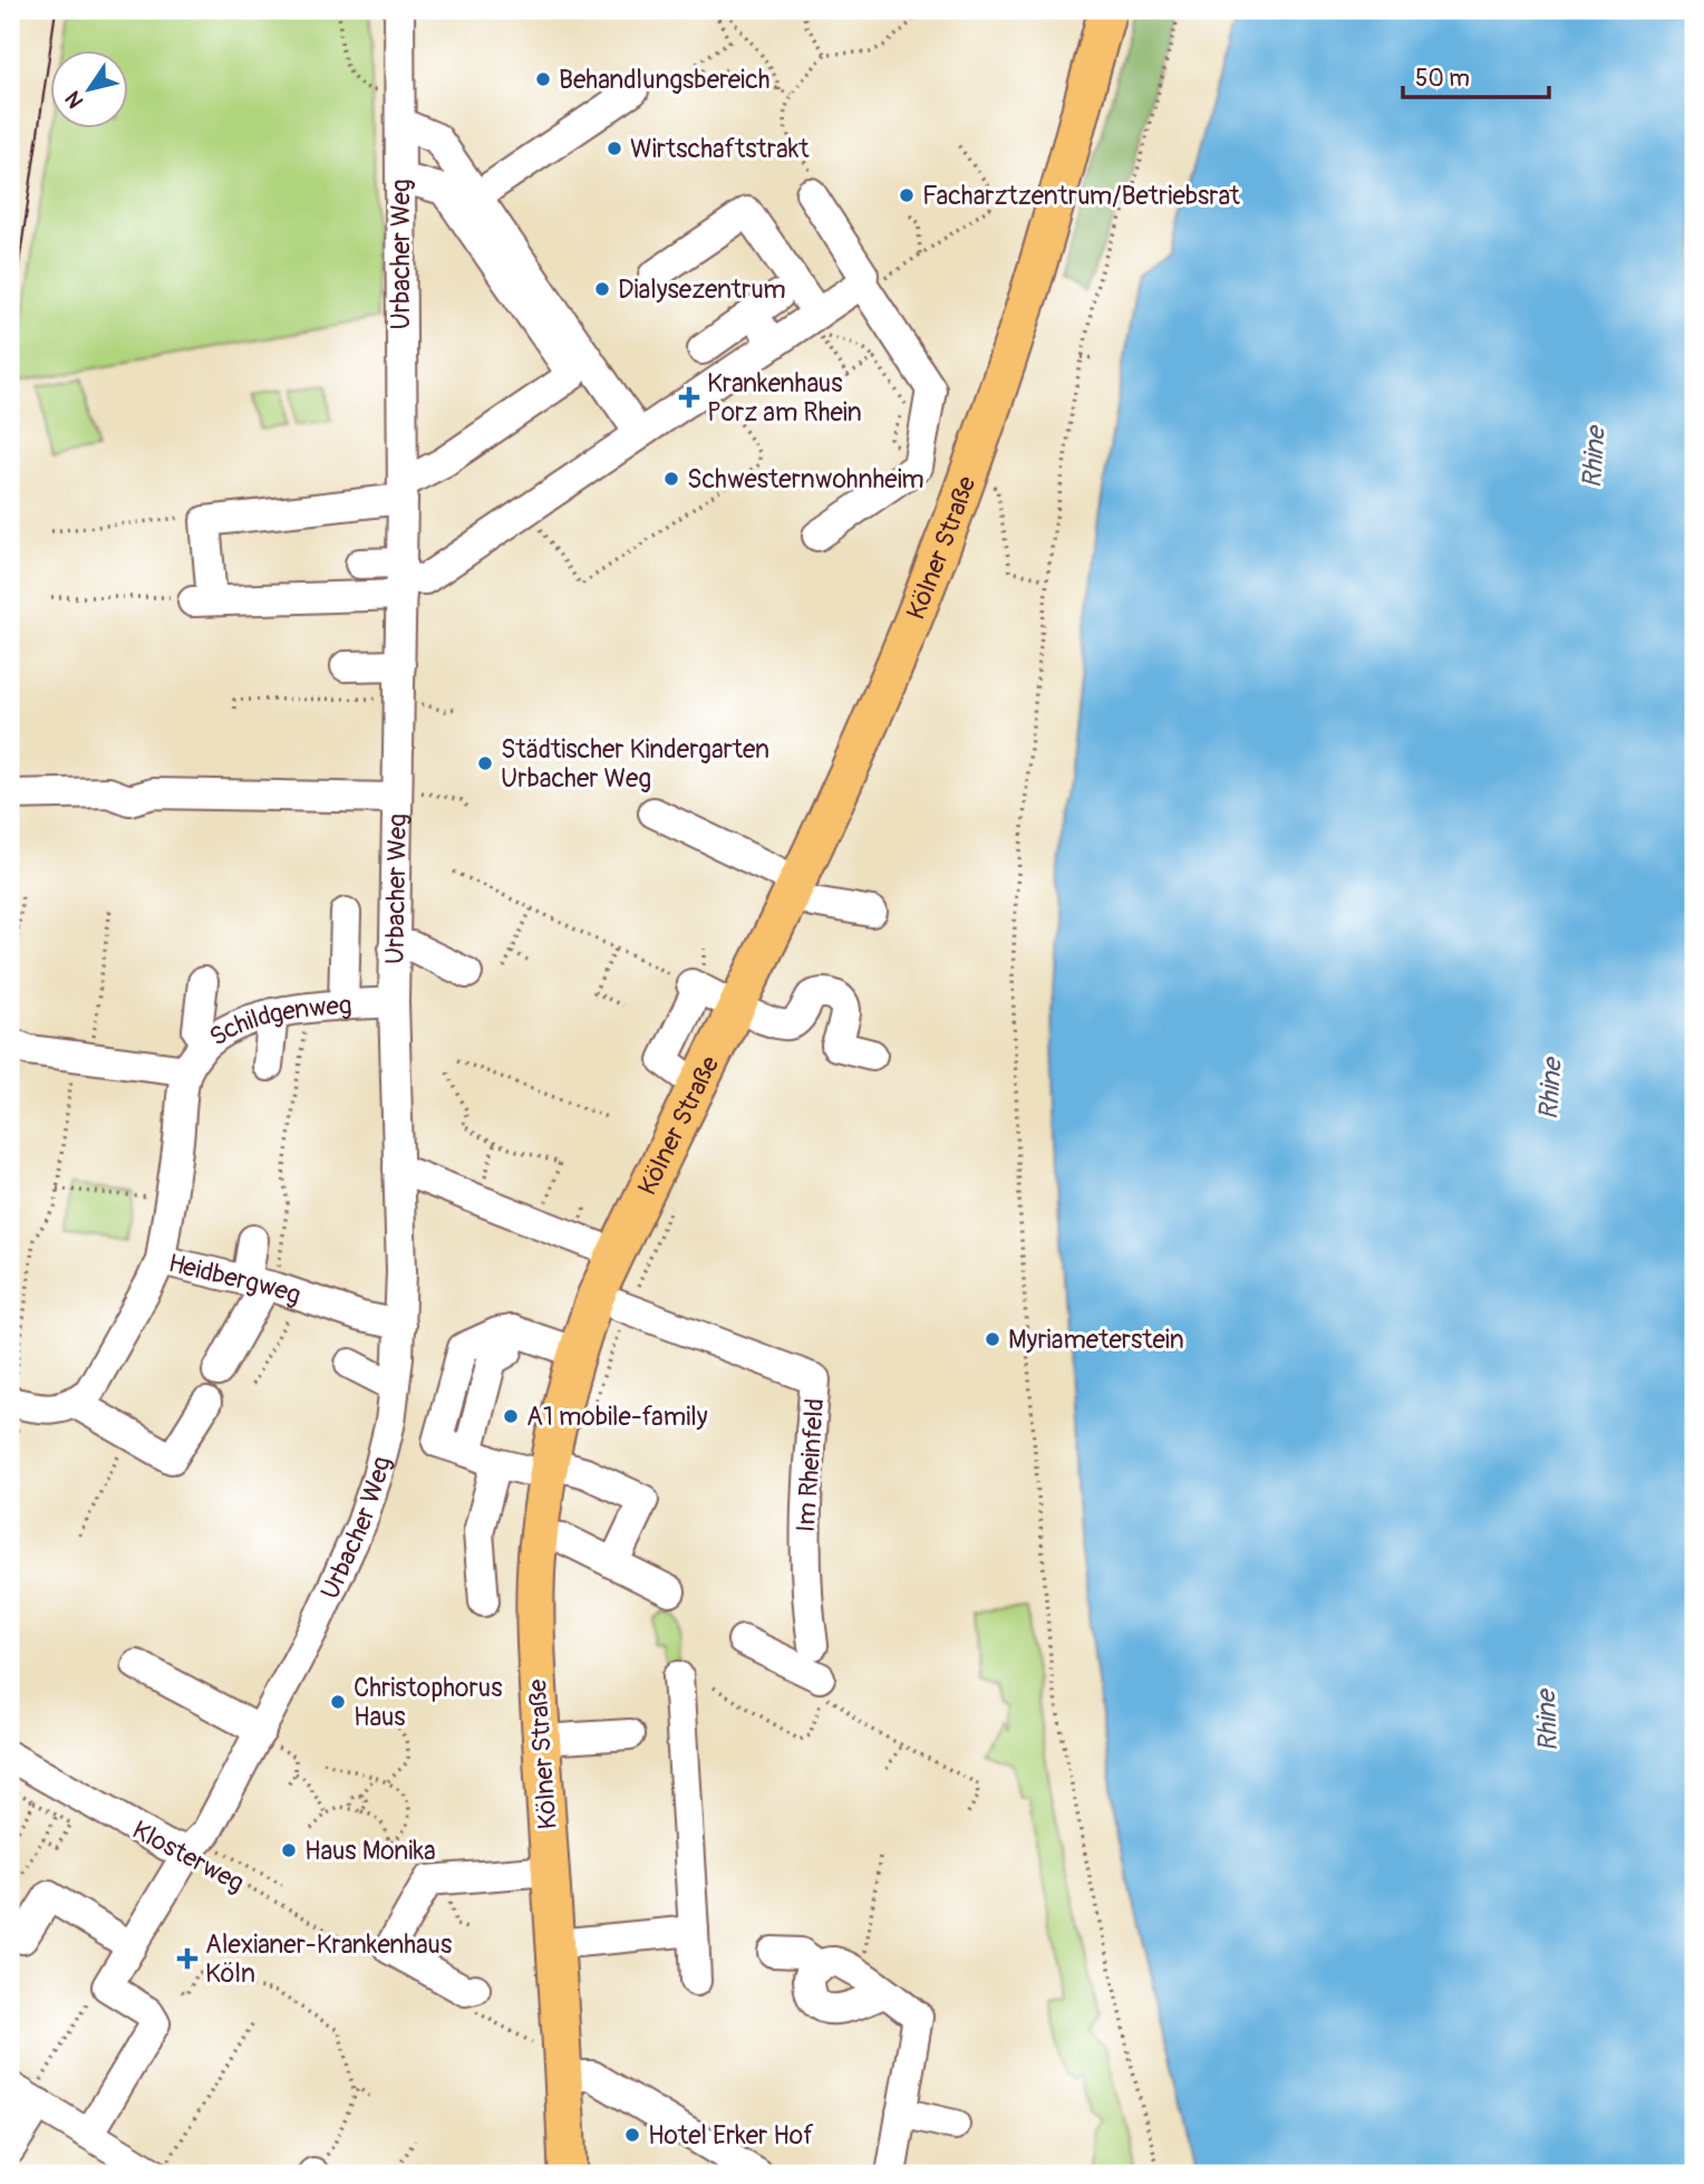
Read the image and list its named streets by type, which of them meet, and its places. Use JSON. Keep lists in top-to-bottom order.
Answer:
{
  "streets": {
    "main road": ["Kölner Straße"],
    "street": [
      "Urbacher Weg",
      "Schildgenweg",
      "Heidbergweg",
      "Im Rheinfeld",
      "Klosterweg"
    ]
  },
  "crossings": [
    ["Urbacher Weg", "Schildgenweg"],
    ["Urbacher Weg", "Heidbergweg"],
    ["Urbacher Weg", "Klosterweg"],
    ["Kölner Straße", "Im Rheinfeld"],
    ["Schildgenweg", "Heidbergweg"]
  ],
  "water": ["Rhine"],
  "places": {
    "other": [
      "Behandlungsbereich",
      "Wirtschaftstrakt",
      "Facharztzentrum/Betriebsrat",
      "Dialysezentrum",
      "Schwesternwohnheim",
      "Städtischer Kindergarten Urbacher Weg",
      "Myriameterstein",
      "A1 mobile-family",
      "Christophorus Haus",
      "Haus Monika",
      "Hotel Erker Hof"
    ],
    "health": ["Krankenhaus Porz am Rhein", "Alexianer-Krankenhaus Köln"]
  },
  "scale_bar": "50 m",
  "north": "bottom left"
}
